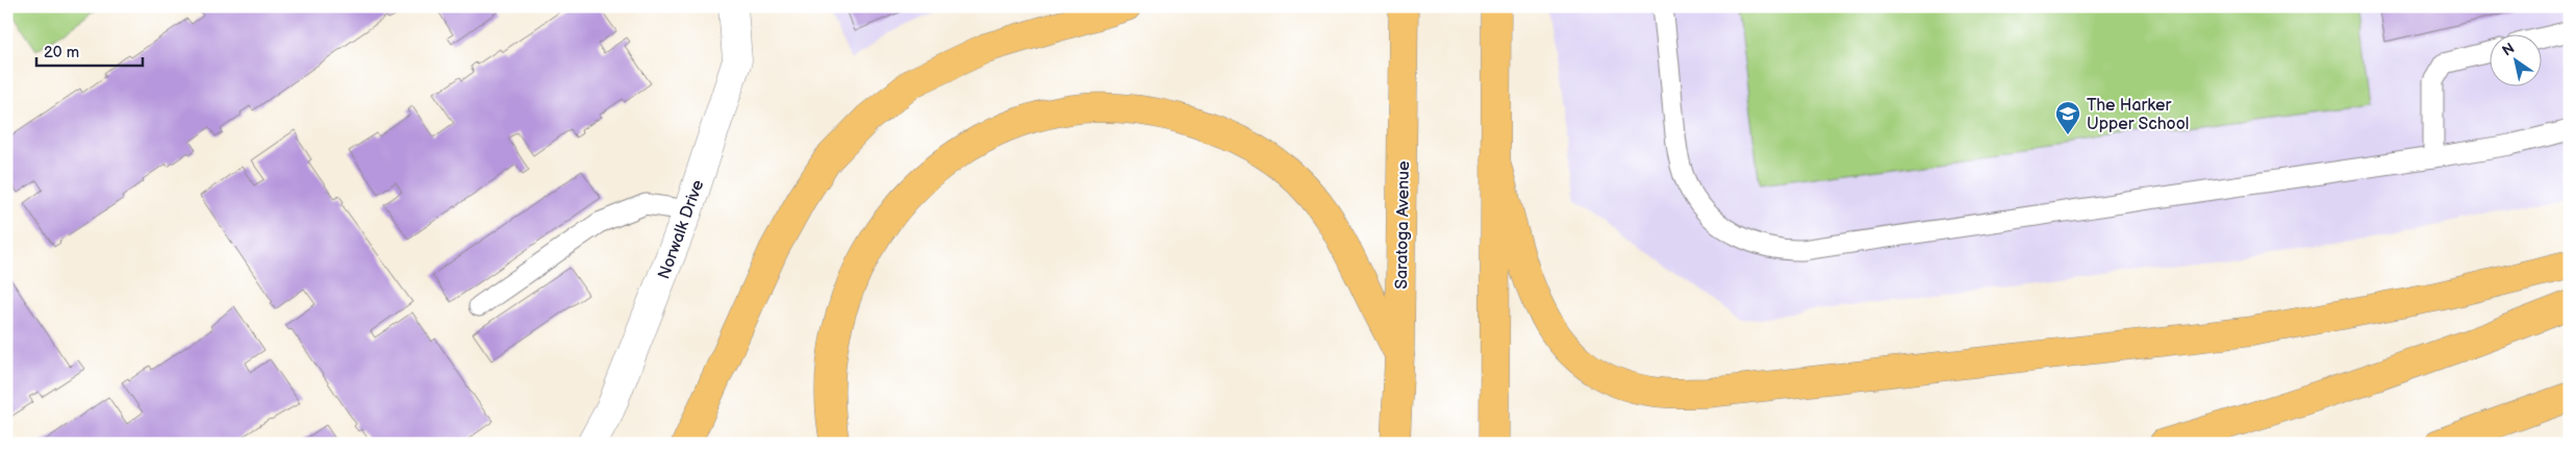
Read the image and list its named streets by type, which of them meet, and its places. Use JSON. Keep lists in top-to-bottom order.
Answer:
{
  "streets": {
    "main road": ["Saratoga Avenue"],
    "street": ["Norwalk Drive"]
  },
  "places": {
    "school or university": ["The Harker Upper School"]
  },
  "scale_bar": "20 m",
  "north": "top left"
}
